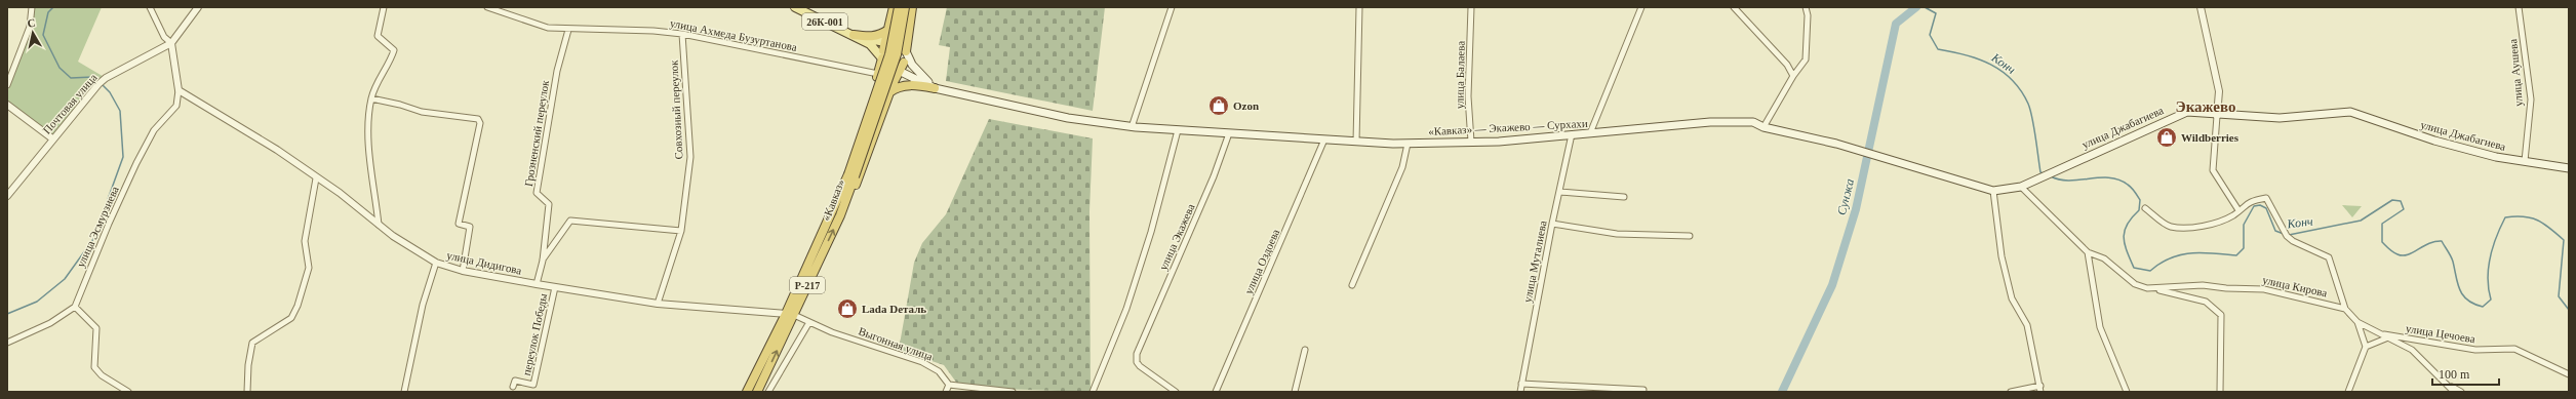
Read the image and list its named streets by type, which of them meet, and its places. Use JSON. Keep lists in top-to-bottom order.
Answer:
{
  "streets": {
    "highway": ["«Кавказ»", "Р-217"],
    "main road": ["26К-001", "«Кавказ» — Экажево — Сурхахи", "улица Джабагиева"],
    "street": [
      "улица Ахмеда Бузуртанова",
      "улица Аушева",
      "улица Балаева",
      "Почтовая улица",
      "Совхозный переулок",
      "Грозненский переулок",
      "улица Эсмурзиева",
      "улица Экажева",
      "улица Оздоева",
      "улица Муталиева",
      "улица Дидигова",
      "улица Кирова",
      "улица Цечоева",
      "переулок Победы",
      "Выгонная улица"
    ]
  },
  "crossings": [
    ["улица Ахмеда Бузуртанова", "Совхозный переулок"],
    ["улица Ахмеда Бузуртанова", "Грозненский переулок"],
    ["улица Ахмеда Бузуртанова", "«Кавказ»"],
    ["улица Аушева", "улица Джабагиева"],
    ["улица Балаева", "«Кавказ» — Экажево — Сурхахи"],
    ["Совхозный переулок", "улица Дидигова"],
    ["«Кавказ» — Экажево — Сурхахи", "улица Джабагиева"],
    ["«Кавказ» — Экажево — Сурхахи", "«Кавказ»"],
    ["«Кавказ» — Экажево — Сурхахи", "улица Экажева"],
    ["«Кавказ» — Экажево — Сурхахи", "улица Оздоева"],
    ["«Кавказ» — Экажево — Сурхахи", "улица Муталиева"],
    ["улица Джабагиева", "улица Кирова"],
    ["Грозненский переулок", "улица Дидигова"],
    ["«Кавказ»", "улица Дидигова"],
    ["«Кавказ»", "Выгонная улица"],
    ["улица Эсмурзиева", "улица Дидигова"],
    ["улица Дидигова", "переулок Победы"],
    ["улица Дидигова", "Выгонная улица"]
  ],
  "districts": ["Экажево"],
  "water": ["Конч", "Сунжа"],
  "places": {
    "shop": ["Ozon", "Wildberries", "Lada Dеталь"]
  },
  "scale_bar": "100 m",
  "north": "top"
}
